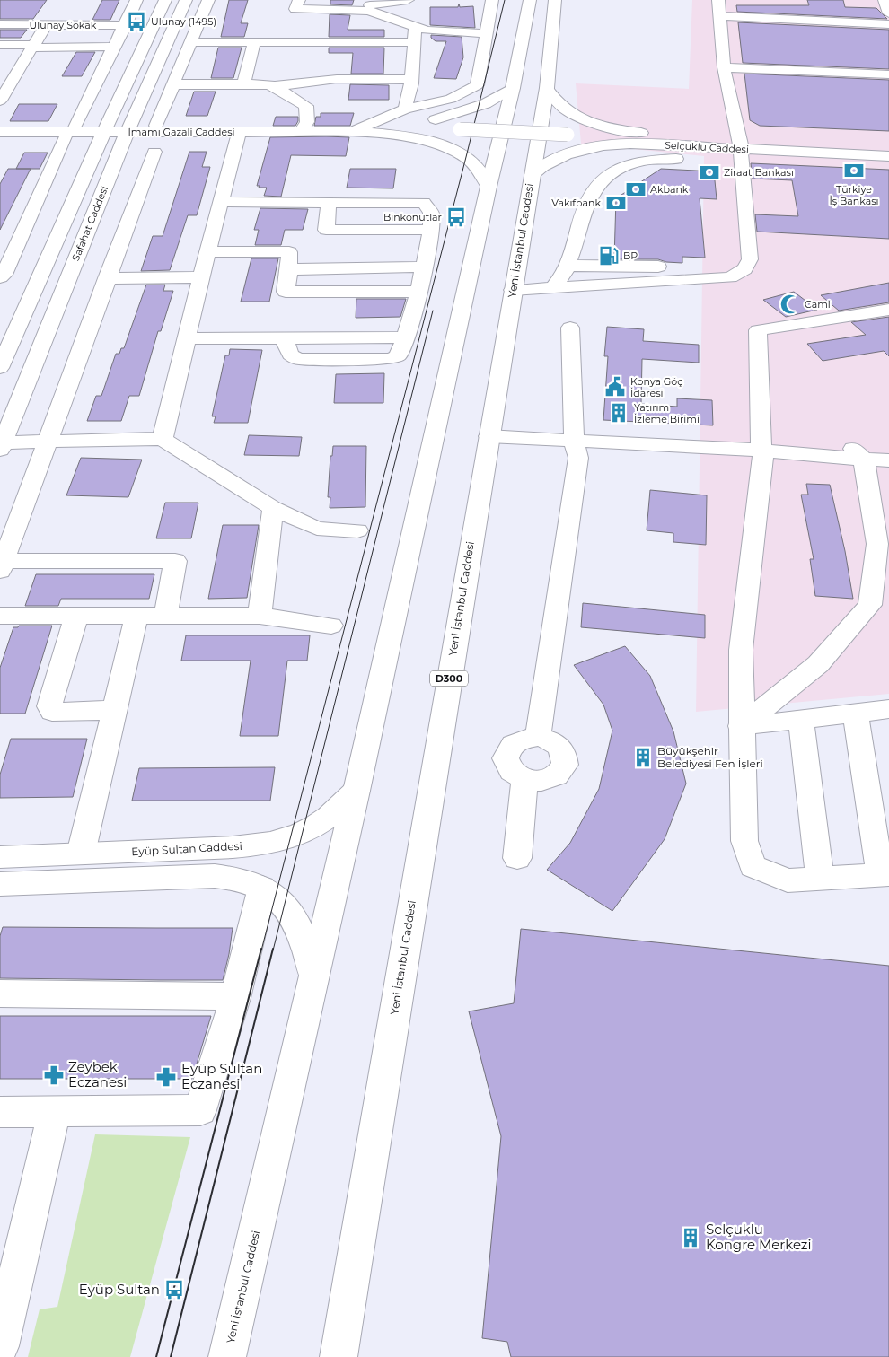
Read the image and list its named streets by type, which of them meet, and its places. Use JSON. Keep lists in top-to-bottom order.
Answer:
{
  "streets": {
    "main road": [
      "Ulunay Sokak",
      "İmamı Gazali Caddesi",
      "Selçuklu Caddesi",
      "Safahat Caddesi",
      "Yeni İstanbul Caddesi",
      "D300",
      "Eyüp Sultan Caddesi"
    ]
  },
  "crossings": [
    ["İmamı Gazali Caddesi", "Safahat Caddesi"],
    ["Selçuklu Caddesi", "Yeni İstanbul Caddesi"],
    ["Yeni İstanbul Caddesi", "Eyüp Sultan Caddesi"]
  ],
  "places": {
    "bus stop": ["Ulunay (1495)", "Binkonutlar", "Eyüp Sultan"],
    "bank": [
      "Türkiye İş Bankası",
      "Ziraat Bankası",
      "Akbank",
      "Vakıfbank"
    ],
    "fuel station": ["BP"],
    "mosque": ["Cami"],
    "public building": ["Konya Göç İdaresi"],
    "building": ["Yatırım İzleme Birimi", "Büyükşehir Belediyesi Fen İşleri", "Selçuklu Kongre Merkezi"],
    "pharmacy": ["Zeybek Eczanesi", "Eyüp Sultan Eczanesi"]
  }
}
